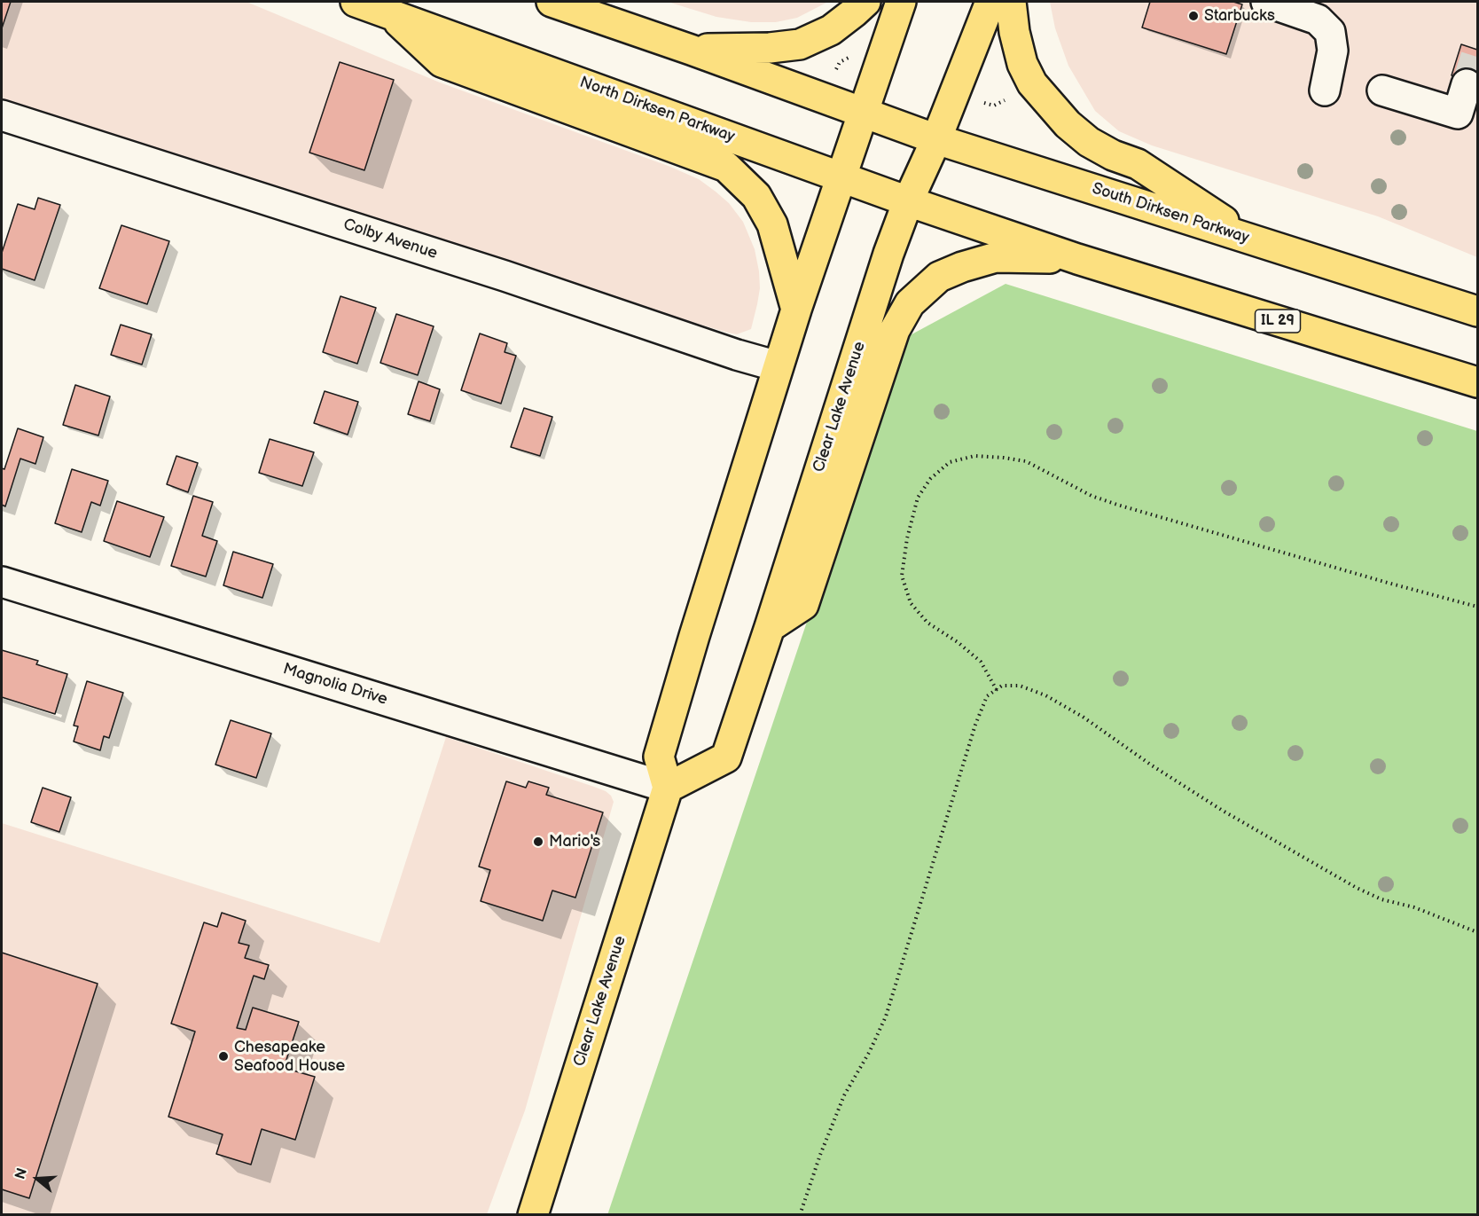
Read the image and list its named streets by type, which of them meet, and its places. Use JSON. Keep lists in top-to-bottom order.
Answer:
{
  "streets": {
    "main road": [
      "North Dirksen Parkway",
      "South Dirksen Parkway",
      "IL 29",
      "Clear Lake Avenue"
    ],
    "street": ["Colby Avenue", "Magnolia Drive"]
  },
  "crossings": [
    ["North Dirksen Parkway", "IL 29"],
    ["North Dirksen Parkway", "Clear Lake Avenue"],
    ["South Dirksen Parkway", "Clear Lake Avenue"],
    ["Clear Lake Avenue", "Magnolia Drive"]
  ],
  "places": ["Starbucks", "Mario's", "Chesapeake Seafood House"],
  "north": "left"
}
